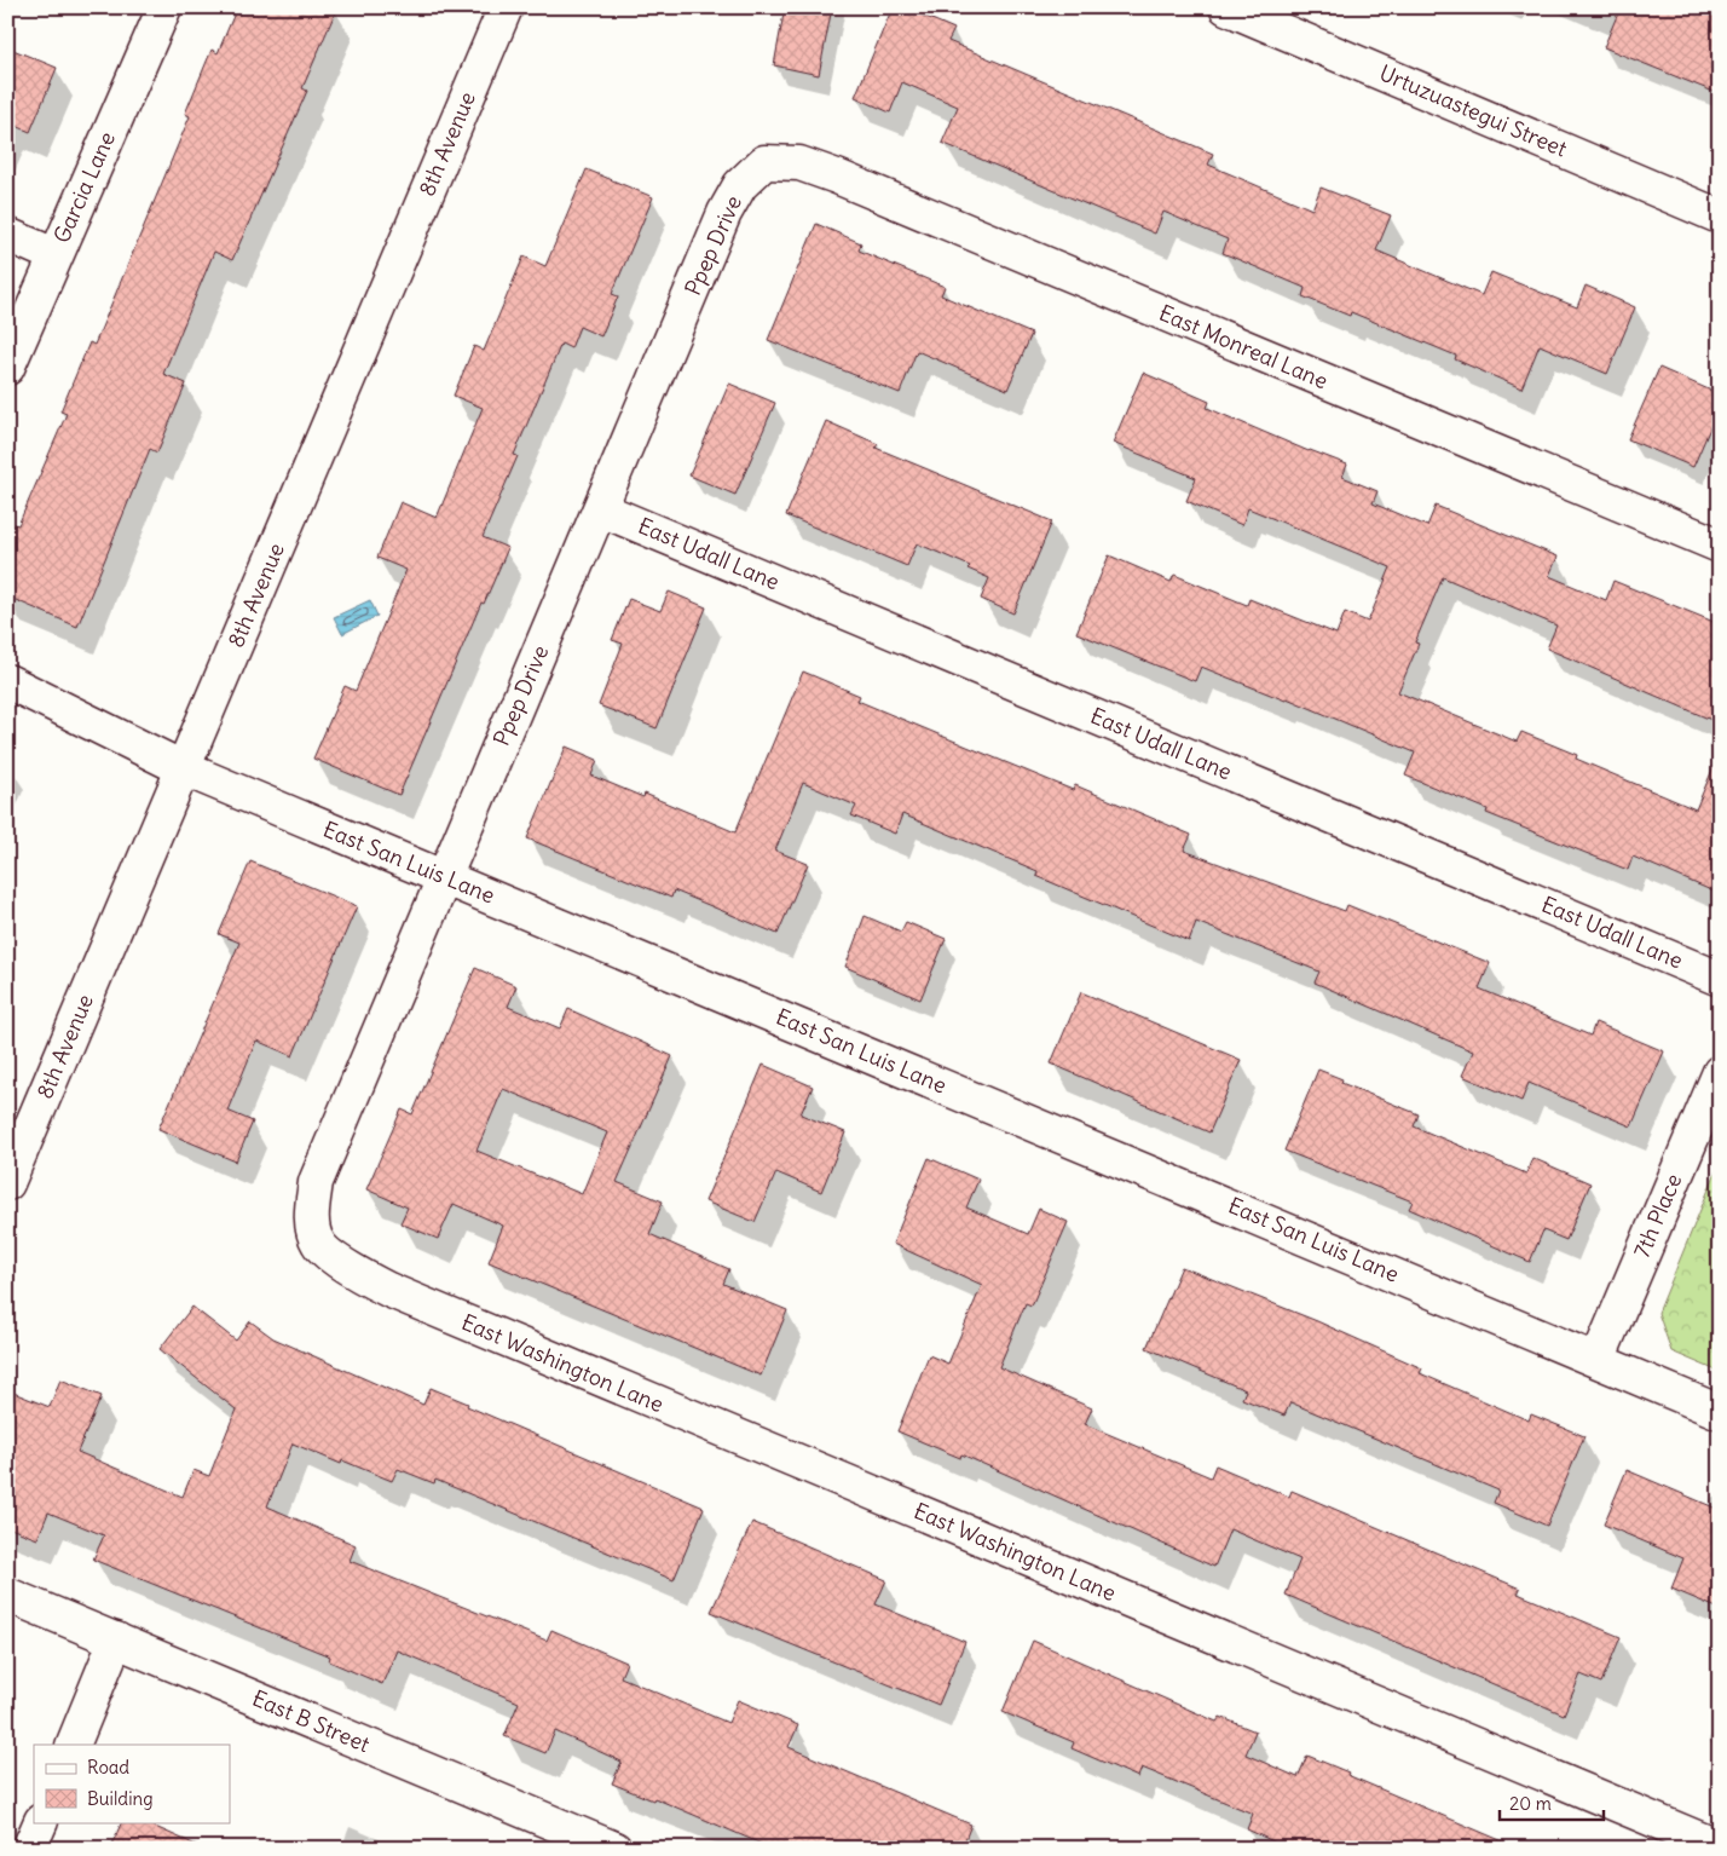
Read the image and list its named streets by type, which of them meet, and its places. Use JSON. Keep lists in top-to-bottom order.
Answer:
{
  "streets": {
    "street": [
      "Urtuzuastegui Street",
      "8th Avenue",
      "Garcia Lane",
      "Ppep Drive",
      "East Monreal Lane",
      "East Udall Lane",
      "East San Luis Lane",
      "7th Place",
      "East Washington Lane",
      "East B Street"
    ]
  },
  "crossings": [
    ["8th Avenue", "East San Luis Lane"],
    ["Ppep Drive", "East Monreal Lane"],
    ["Ppep Drive", "East Udall Lane"],
    ["Ppep Drive", "East San Luis Lane"],
    ["Ppep Drive", "East Washington Lane"],
    ["East San Luis Lane", "7th Place"]
  ],
  "legend": ["Road", "Building"],
  "scale_bar": "20 m"
}
